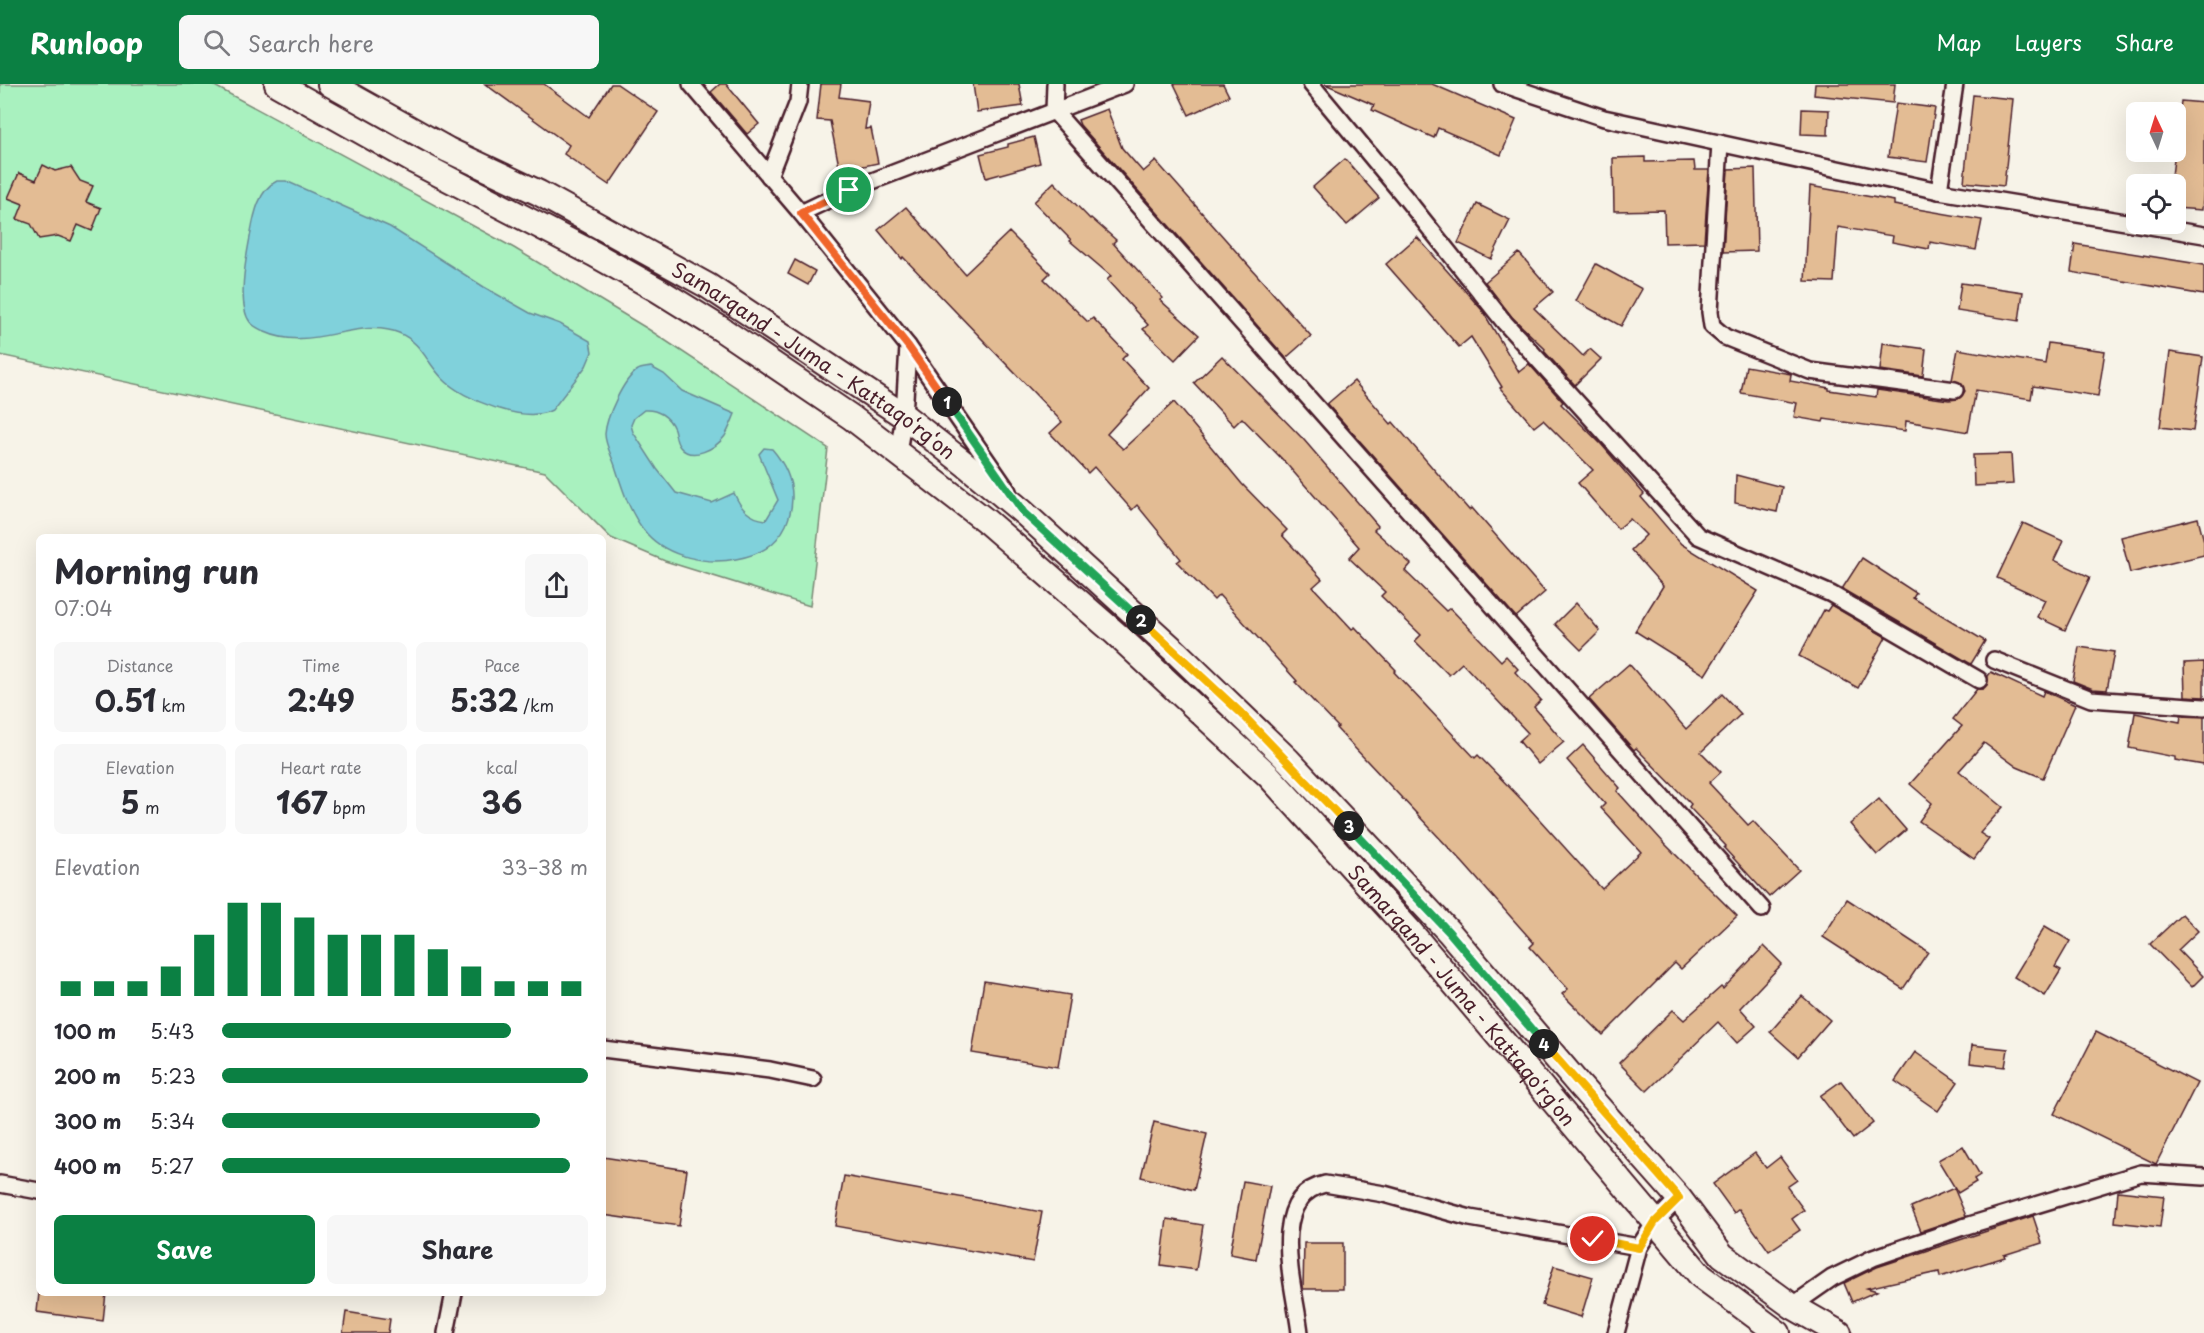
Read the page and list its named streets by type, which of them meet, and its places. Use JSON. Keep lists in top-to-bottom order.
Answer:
{
  "streets": {
    "main road": ["Samarqand - Juma - Kattaqo‘rg‘on"]
  },
  "north": "top",
  "page": {
    "header": "Runloop",
    "search": "Search here",
    "nav": ["Map", "Layers", "Share"],
    "pins": [
      "1",
      "2",
      "3",
      "4"
    ],
    "heading": ["Morning run", "07:04"],
    "stats": [
      ["Distance", "0.51 km"],
      ["Time", "2:49"],
      ["Pace", "5:32 /km"],
      ["Elevation", "5 m"],
      ["Heart rate", "167 bpm"],
      ["kcal", "36"]
    ],
    "chart": ["Elevation", "33–38 m"],
    "list": [
      {
        "name": "100 m",
        "note": "5:43"
      },
      {
        "name": "200 m",
        "note": "5:23"
      },
      {
        "name": "300 m",
        "note": "5:34"
      },
      {
        "name": "400 m",
        "note": "5:27"
      }
    ],
    "buttons": ["Save", "Share"]
  }
}
